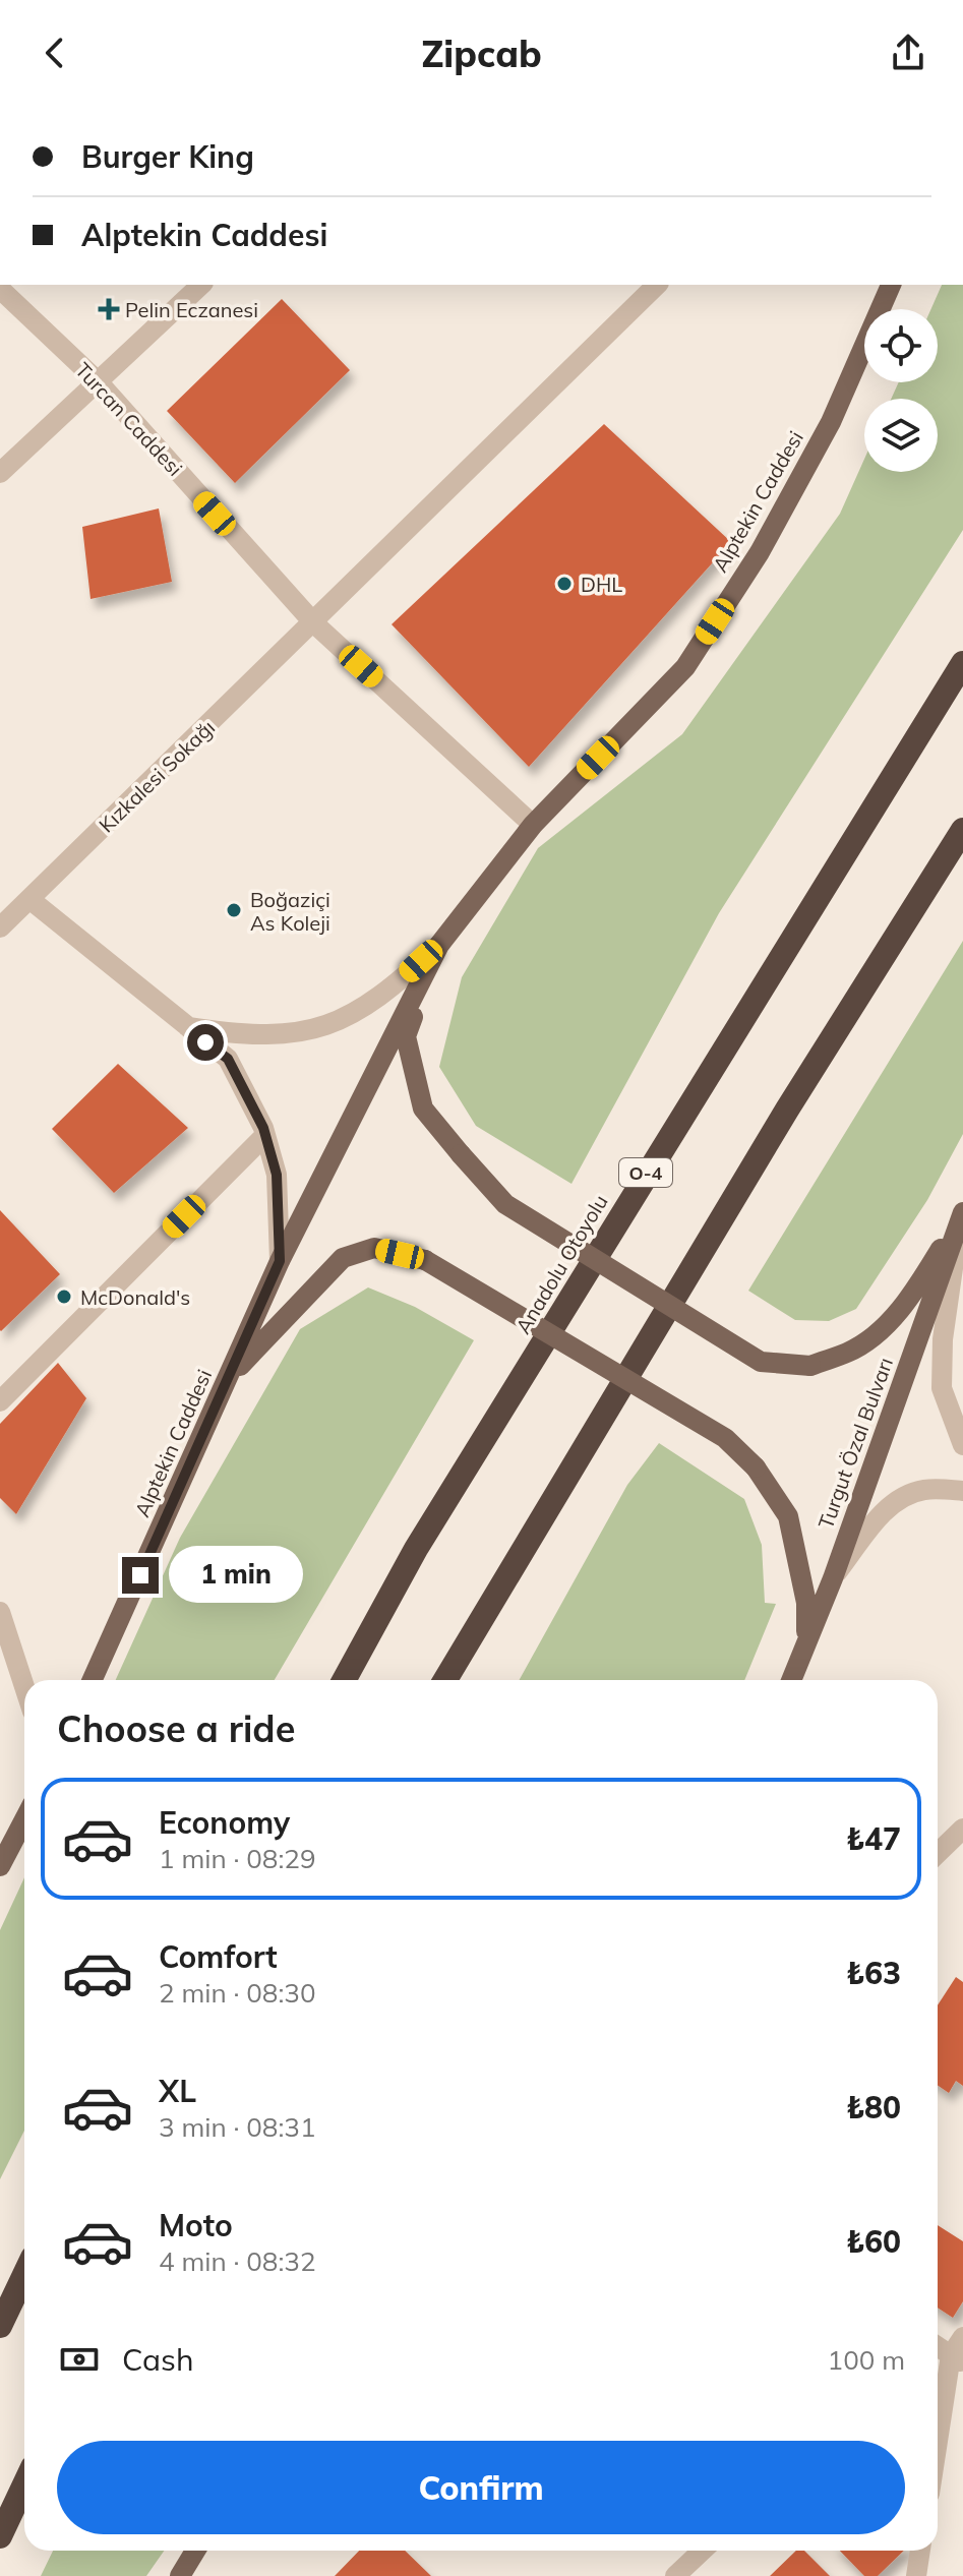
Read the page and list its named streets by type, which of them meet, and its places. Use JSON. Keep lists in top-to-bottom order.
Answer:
{
  "streets": {
    "highway": ["O-4", "Anadolu Otoyolu"],
    "main road": ["Alptekin Caddesi", "Turgut Özal Bulvarı"],
    "street": ["Turcan Caddesi", "Kızkalesi Sokağı"]
  },
  "crossings": [
    ["Turcan Caddesi", "Alptekin Caddesi"],
    ["Turcan Caddesi", "Kızkalesi Sokağı"]
  ],
  "places": {
    "health": ["Pelin Eczanesi"],
    "other": ["DHL", "Boğaziçi As Koleji", "McDonald's"]
  },
  "page": {
    "header": "Zipcab",
    "banner": ["Burger King", "Alptekin Caddesi"],
    "bubble": "1 min",
    "heading": "Choose a ride",
    "list": [
      {
        "name": "Economy",
        "note": "1 min · 08:29",
        "value": "₺47"
      },
      {
        "name": "Comfort",
        "note": "2 min · 08:30",
        "value": "₺63"
      },
      {
        "name": "XL",
        "note": "3 min · 08:31",
        "value": "₺80"
      },
      {
        "name": "Moto",
        "note": "4 min · 08:32",
        "value": "₺60"
      }
    ],
    "pay": ["Cash", "100 m"],
    "buttons": "Confirm"
  }
}
